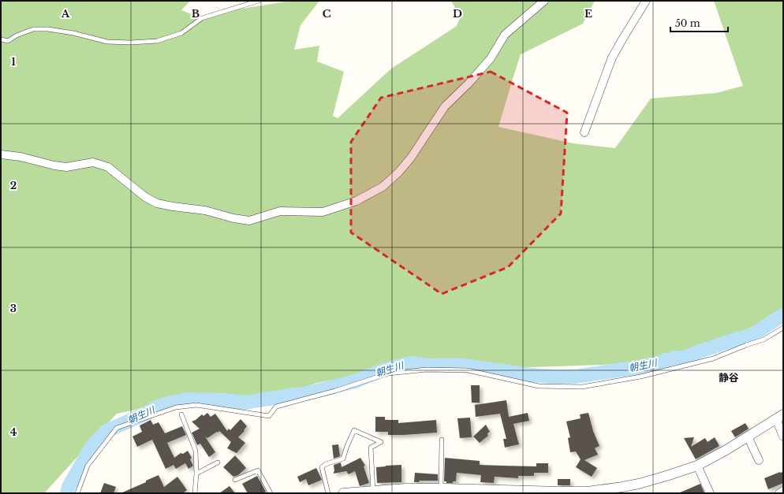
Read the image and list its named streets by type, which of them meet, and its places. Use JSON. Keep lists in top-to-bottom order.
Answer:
{
  "districts": ["静谷"],
  "water": ["朝生川"],
  "scale_bar": "50 m",
  "grid": {
    "columns": [
      "A",
      "B",
      "C",
      "D",
      "E"
    ],
    "rows": [
      "1",
      "2",
      "3",
      "4"
    ]
  }
}
